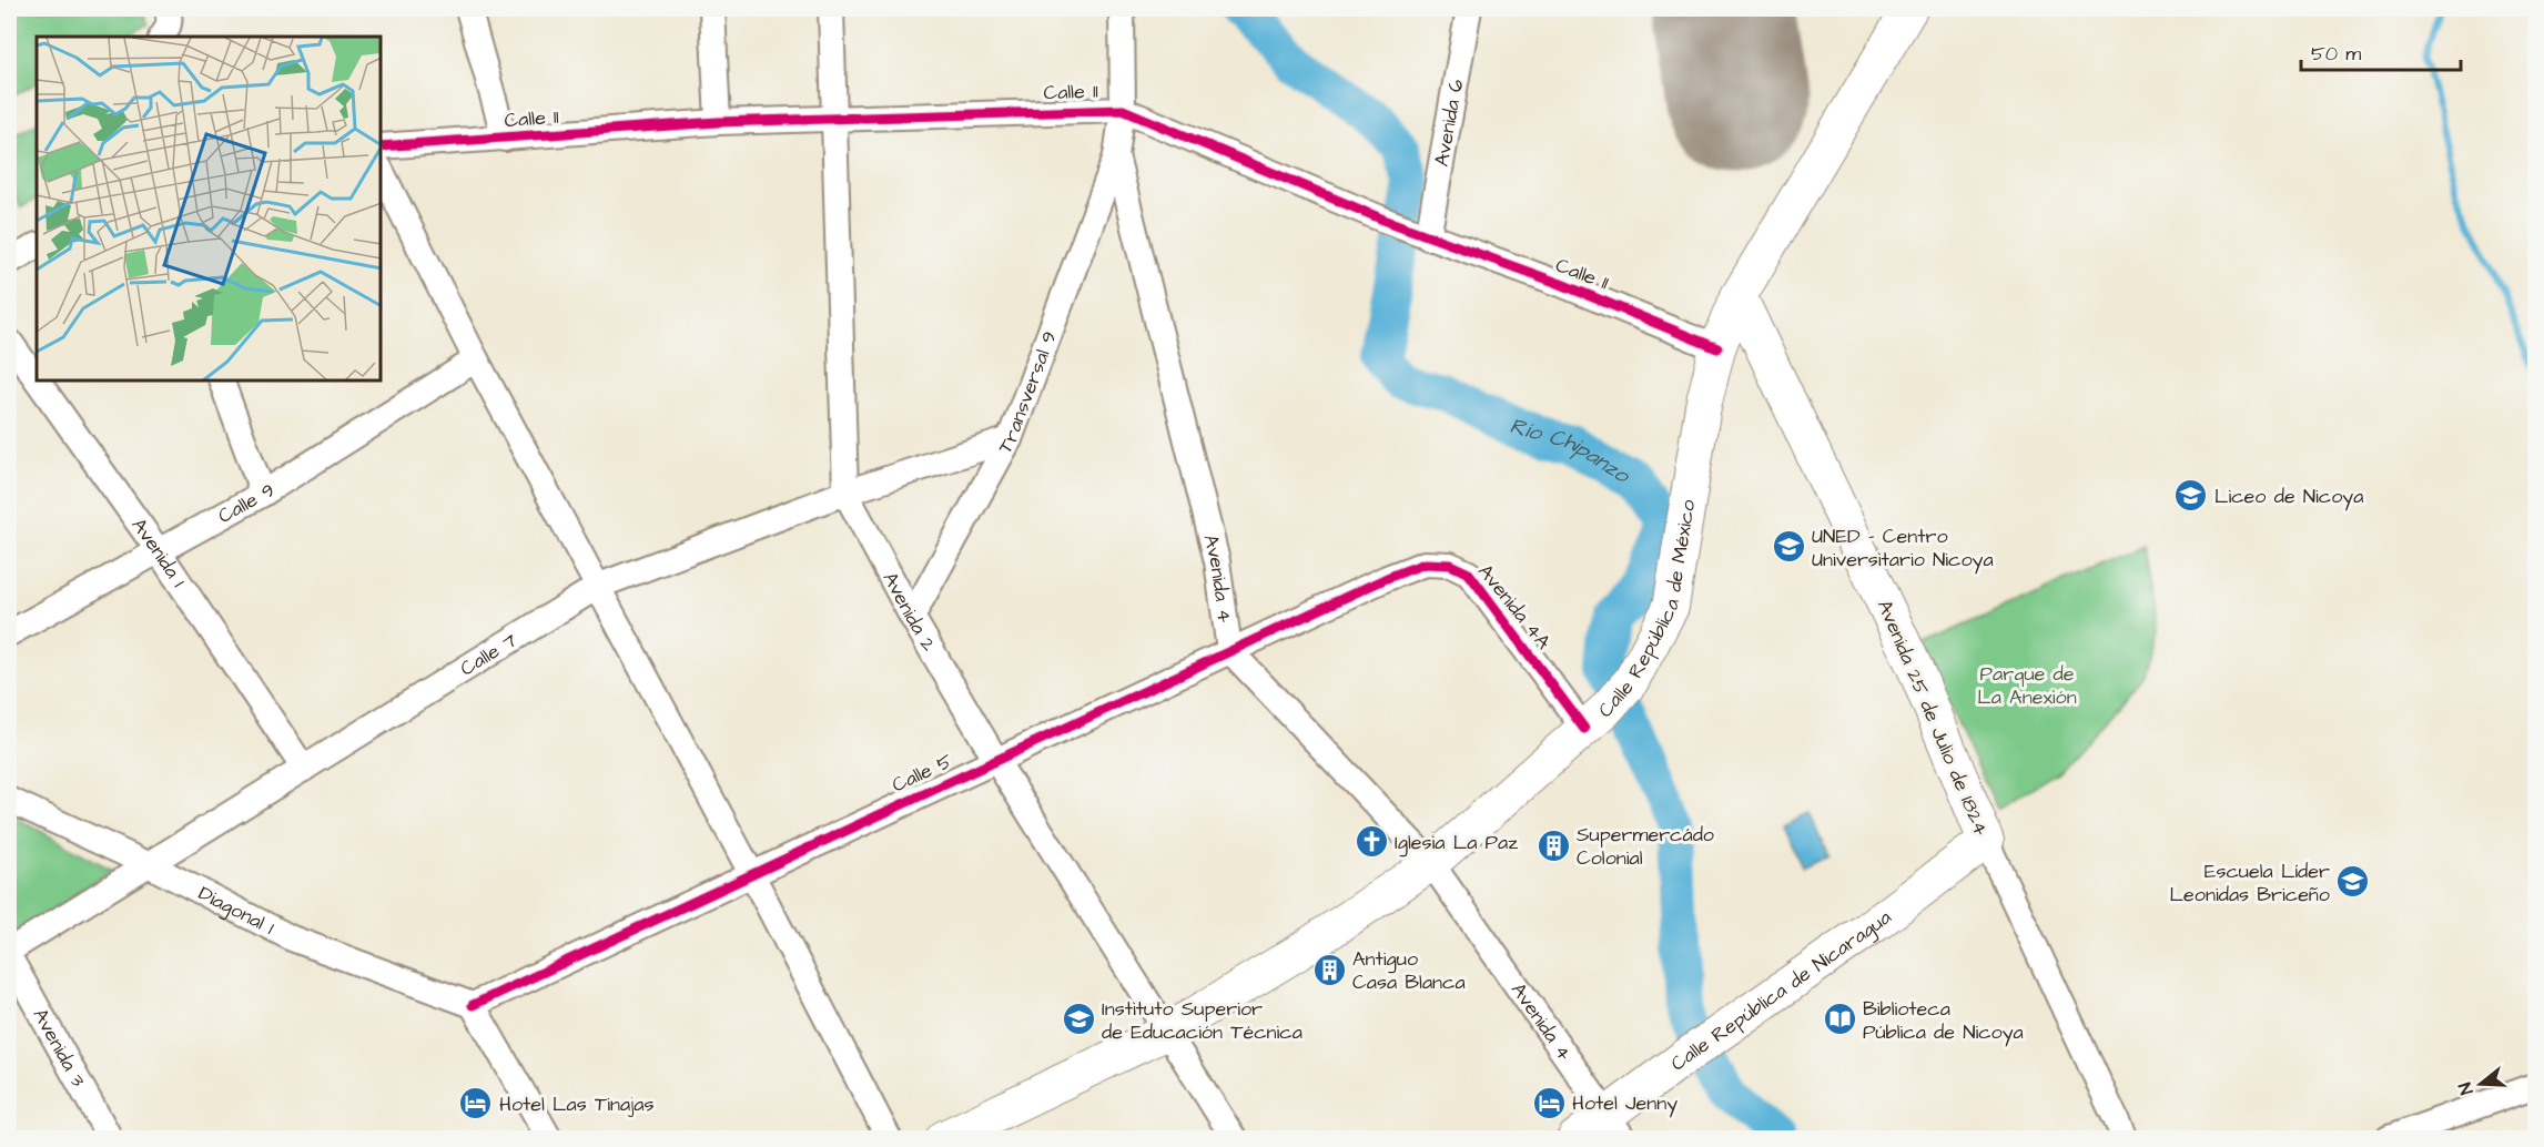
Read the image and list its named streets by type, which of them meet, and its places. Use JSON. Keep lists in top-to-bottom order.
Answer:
{
  "streets": {
    "main road": ["Calle República de México", "Avenida 25 de Julio de 1824", "Calle República de Nicaragua"],
    "street": [
      "Calle 11",
      "Avenida 6",
      "Transversal 9",
      "Calle 9",
      "Avenida 1",
      "Avenida 4",
      "Avenida 4A",
      "Avenida 2",
      "Calle 7",
      "Calle 5",
      "Diagonal 1",
      "Avenida 3"
    ]
  },
  "crossings": [
    ["Calle 11", "Avenida 6"],
    ["Calle 11", "Avenida 4"],
    ["Calle 11", "Calle República de México"],
    ["Calle 11", "Avenida 2"],
    ["Transversal 9", "Avenida 4"],
    ["Transversal 9", "Avenida 2"],
    ["Transversal 9", "Calle 7"],
    ["Calle 9", "Avenida 1"],
    ["Avenida 1", "Calle 7"],
    ["Avenida 4", "Calle República de México"],
    ["Avenida 4", "Calle 5"],
    ["Avenida 4", "Calle República de Nicaragua"],
    ["Calle República de México", "Avenida 4A"],
    ["Calle República de México", "Avenida 2"],
    ["Calle República de México", "Avenida 25 de Julio de 1824"],
    ["Avenida 4A", "Calle 5"],
    ["Avenida 2", "Calle 7"],
    ["Avenida 2", "Calle 5"],
    ["Calle 7", "Diagonal 1"],
    ["Avenida 25 de Julio de 1824", "Calle República de Nicaragua"],
    ["Calle 5", "Diagonal 1"]
  ],
  "water": ["Río Chipanzo"],
  "parks": ["Parque de La Anexión"],
  "places": {
    "school or university": [
      "Liceo de Nicoya",
      "UNED - Centro Universitario Nicoya",
      "Escuela Líder Leonidas Briceño",
      "Instituto Superior de Educación Técnica"
    ],
    "church": ["Iglesia La Paz"],
    "building": ["Supermercádo Colonial", "Antiguo Casa Blanca"],
    "library": ["Biblioteca Pública de Nicoya"],
    "hotel": ["Hotel Jenny", "Hotel Las Tinajas"]
  },
  "scale_bar": "50 m",
  "north": "left"
}
